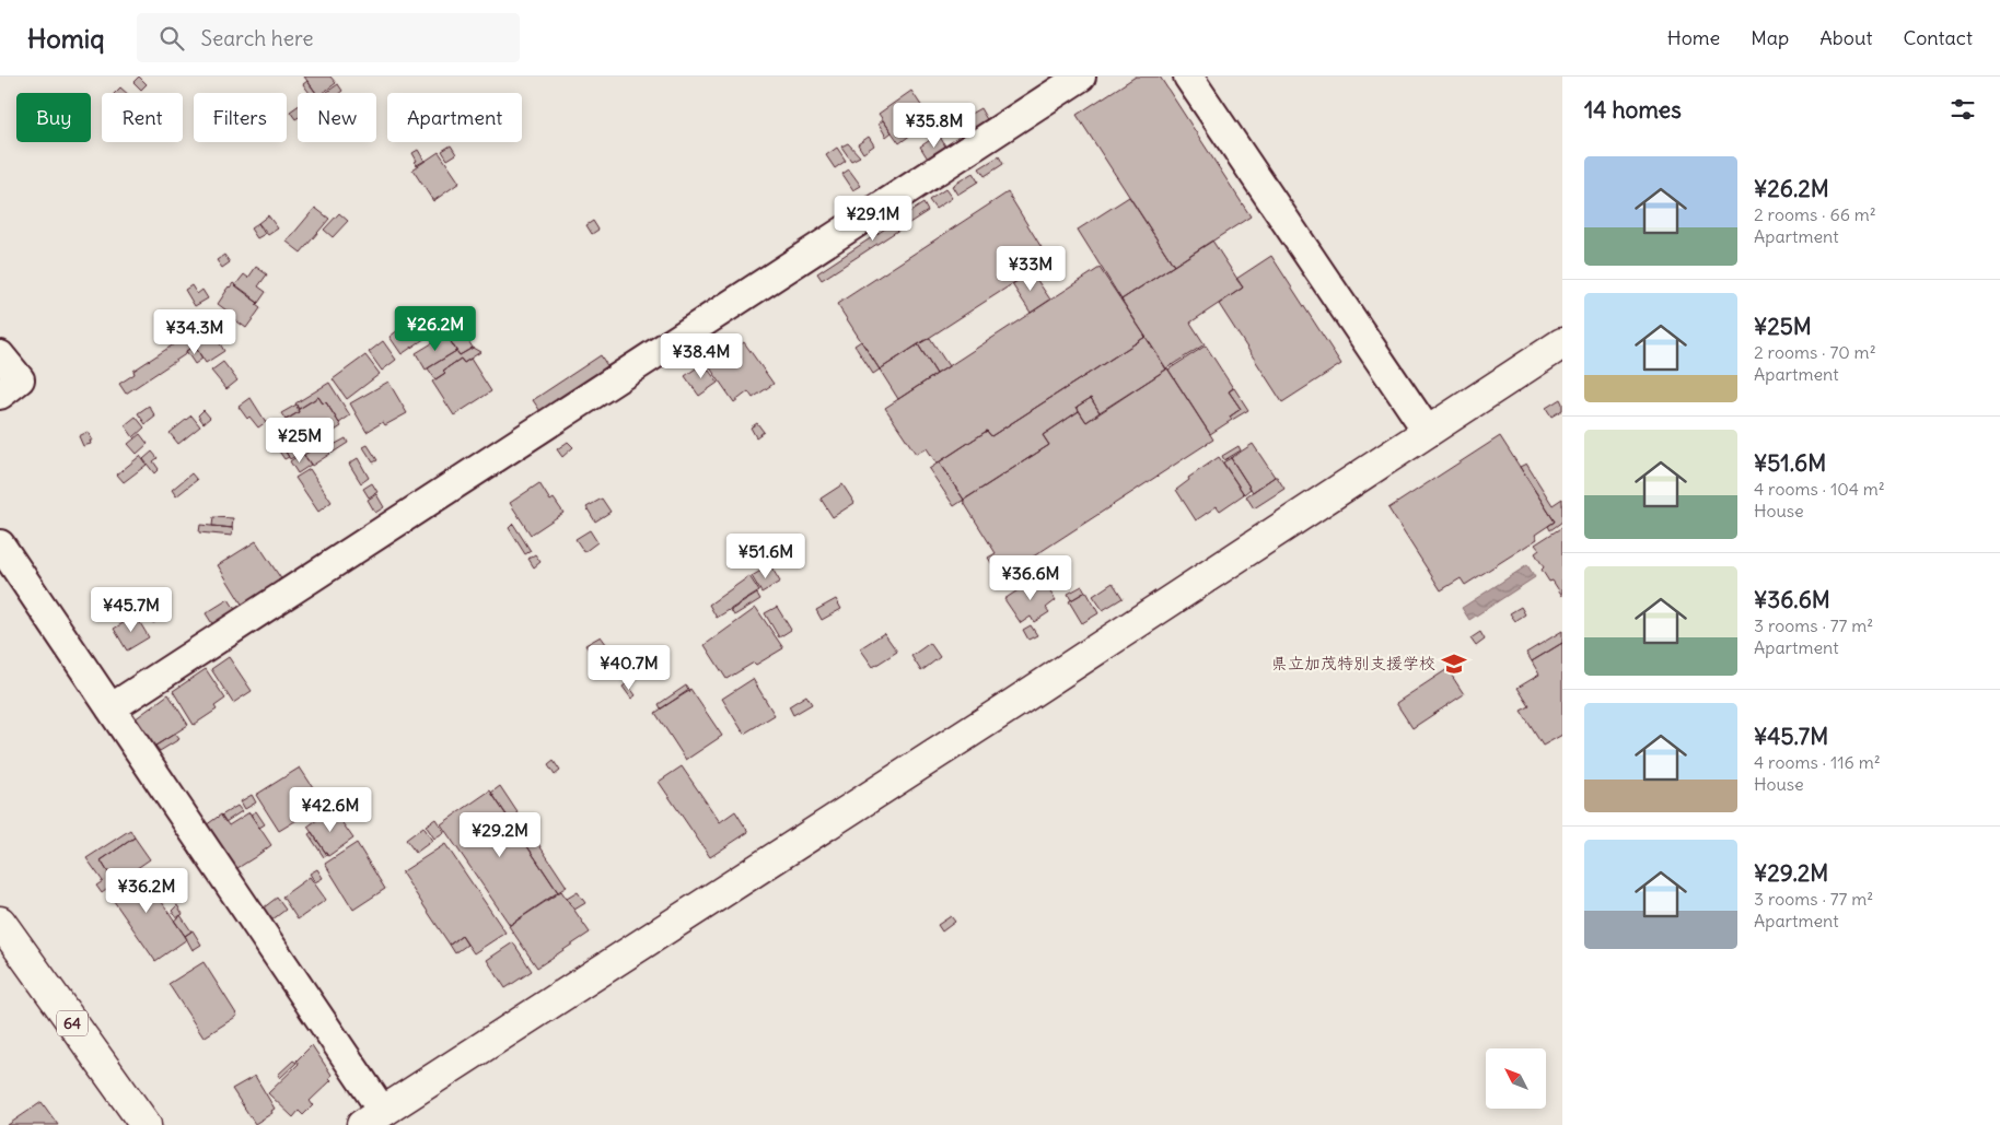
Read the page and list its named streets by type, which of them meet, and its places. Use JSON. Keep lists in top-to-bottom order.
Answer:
{
  "streets": {
    "street": ["64"]
  },
  "places": {
    "school or university": ["県立加茂特別支援学校"]
  },
  "north": "top left",
  "page": {
    "header": "Homiq",
    "search": "Search here",
    "nav": [
      "Home",
      "Map",
      "About",
      "Contact"
    ],
    "heading": "14 homes",
    "chip": [
      "Buy",
      "Rent",
      "Filters",
      "New",
      "Apartment"
    ],
    "price": [
      "¥35.8M",
      "¥29.1M",
      "¥33M",
      "¥26.2M",
      "¥34.3M",
      "¥38.4M",
      "¥25M",
      "¥51.6M",
      "¥36.6M",
      "¥45.7M",
      "¥40.7M",
      "¥42.6M",
      "¥29.2M",
      "¥36.2M"
    ],
    "list": [
      {
        "name": "¥26.2M",
        "note": "2 rooms · 66 m² · Apartment"
      },
      {
        "name": "¥25M",
        "note": "2 rooms · 70 m² · Apartment"
      },
      {
        "name": "¥51.6M",
        "note": "4 rooms · 104 m² · House"
      },
      {
        "name": "¥36.6M",
        "note": "3 rooms · 77 m² · Apartment"
      },
      {
        "name": "¥45.7M",
        "note": "4 rooms · 116 m² · House"
      },
      {
        "name": "¥29.2M",
        "note": "3 rooms · 77 m² · Apartment"
      }
    ]
  }
}
